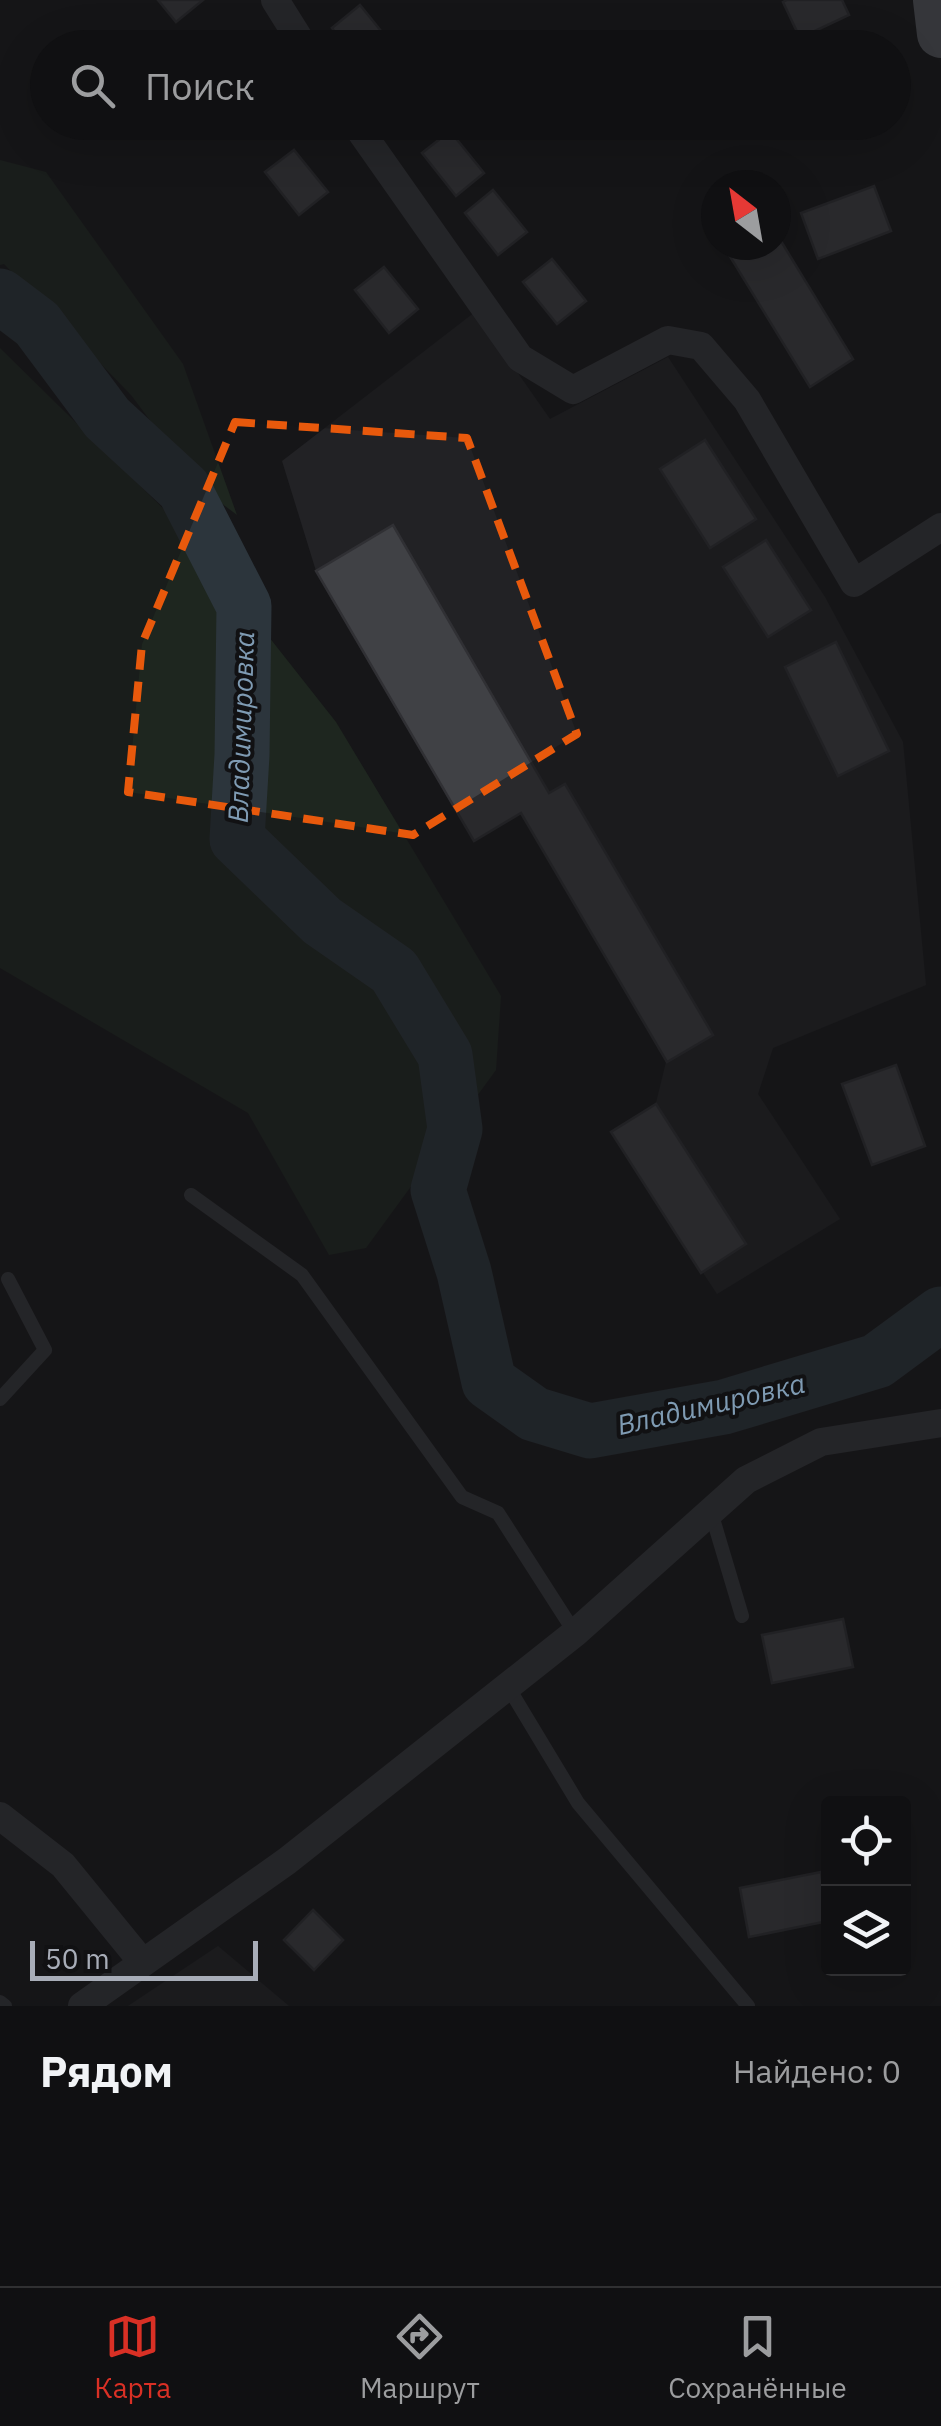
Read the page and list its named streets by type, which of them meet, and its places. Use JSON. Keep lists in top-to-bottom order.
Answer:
{
  "water": ["Владимировка"],
  "scale_bar": "50 m",
  "north": "top left",
  "page": {
    "search": "Поиск",
    "scale": "50 m",
    "heading": ["Рядом", "Найдено: 0"],
    "nav": ["Карта", "Маршрут", "Сохранённые"]
  }
}
